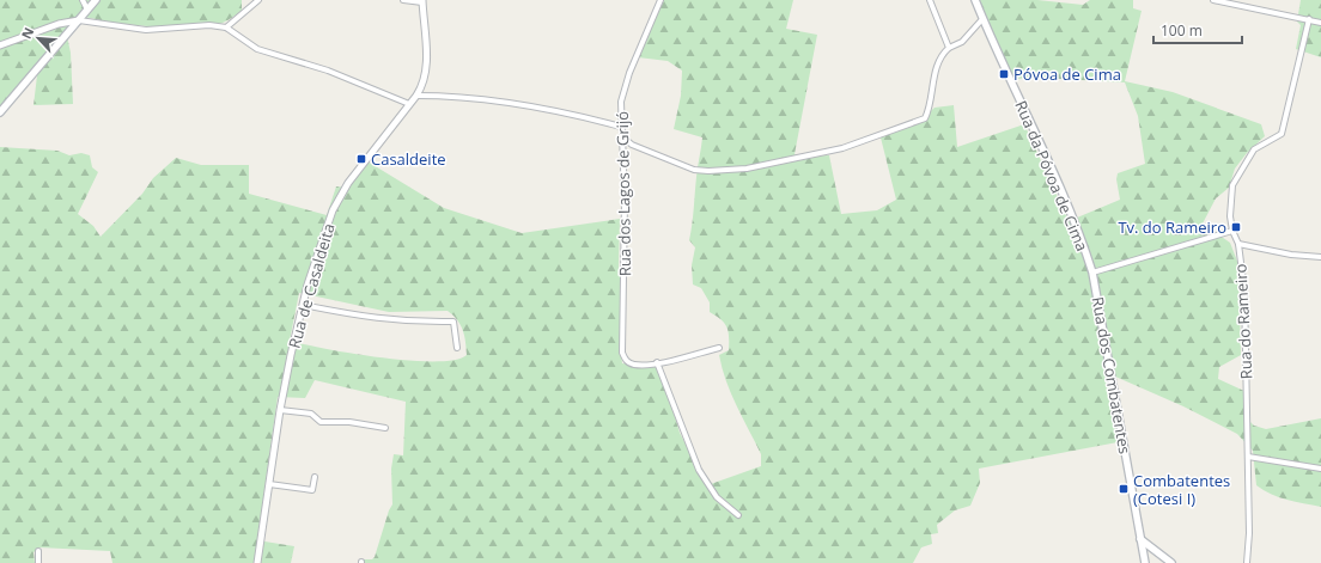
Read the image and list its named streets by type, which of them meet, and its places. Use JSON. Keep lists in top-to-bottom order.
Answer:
{
  "streets": {
    "main road": ["Rua da Póvoa de Cima", "Rua dos Combatentes"],
    "street": ["Rua dos Lagos de Grijó", "Rua de Casaldeita", "Rua do Rameiro"]
  },
  "crossings": [
    ["Rua da Póvoa de Cima", "Rua dos Combatentes"]
  ],
  "places": {
    "transit": [
      "Póvoa de Cima",
      "Casaldeite",
      "Tv. do Rameiro",
      "Combatentes (Cotesi I)"
    ]
  },
  "scale_bar": "100 m",
  "north": "top left"
}
